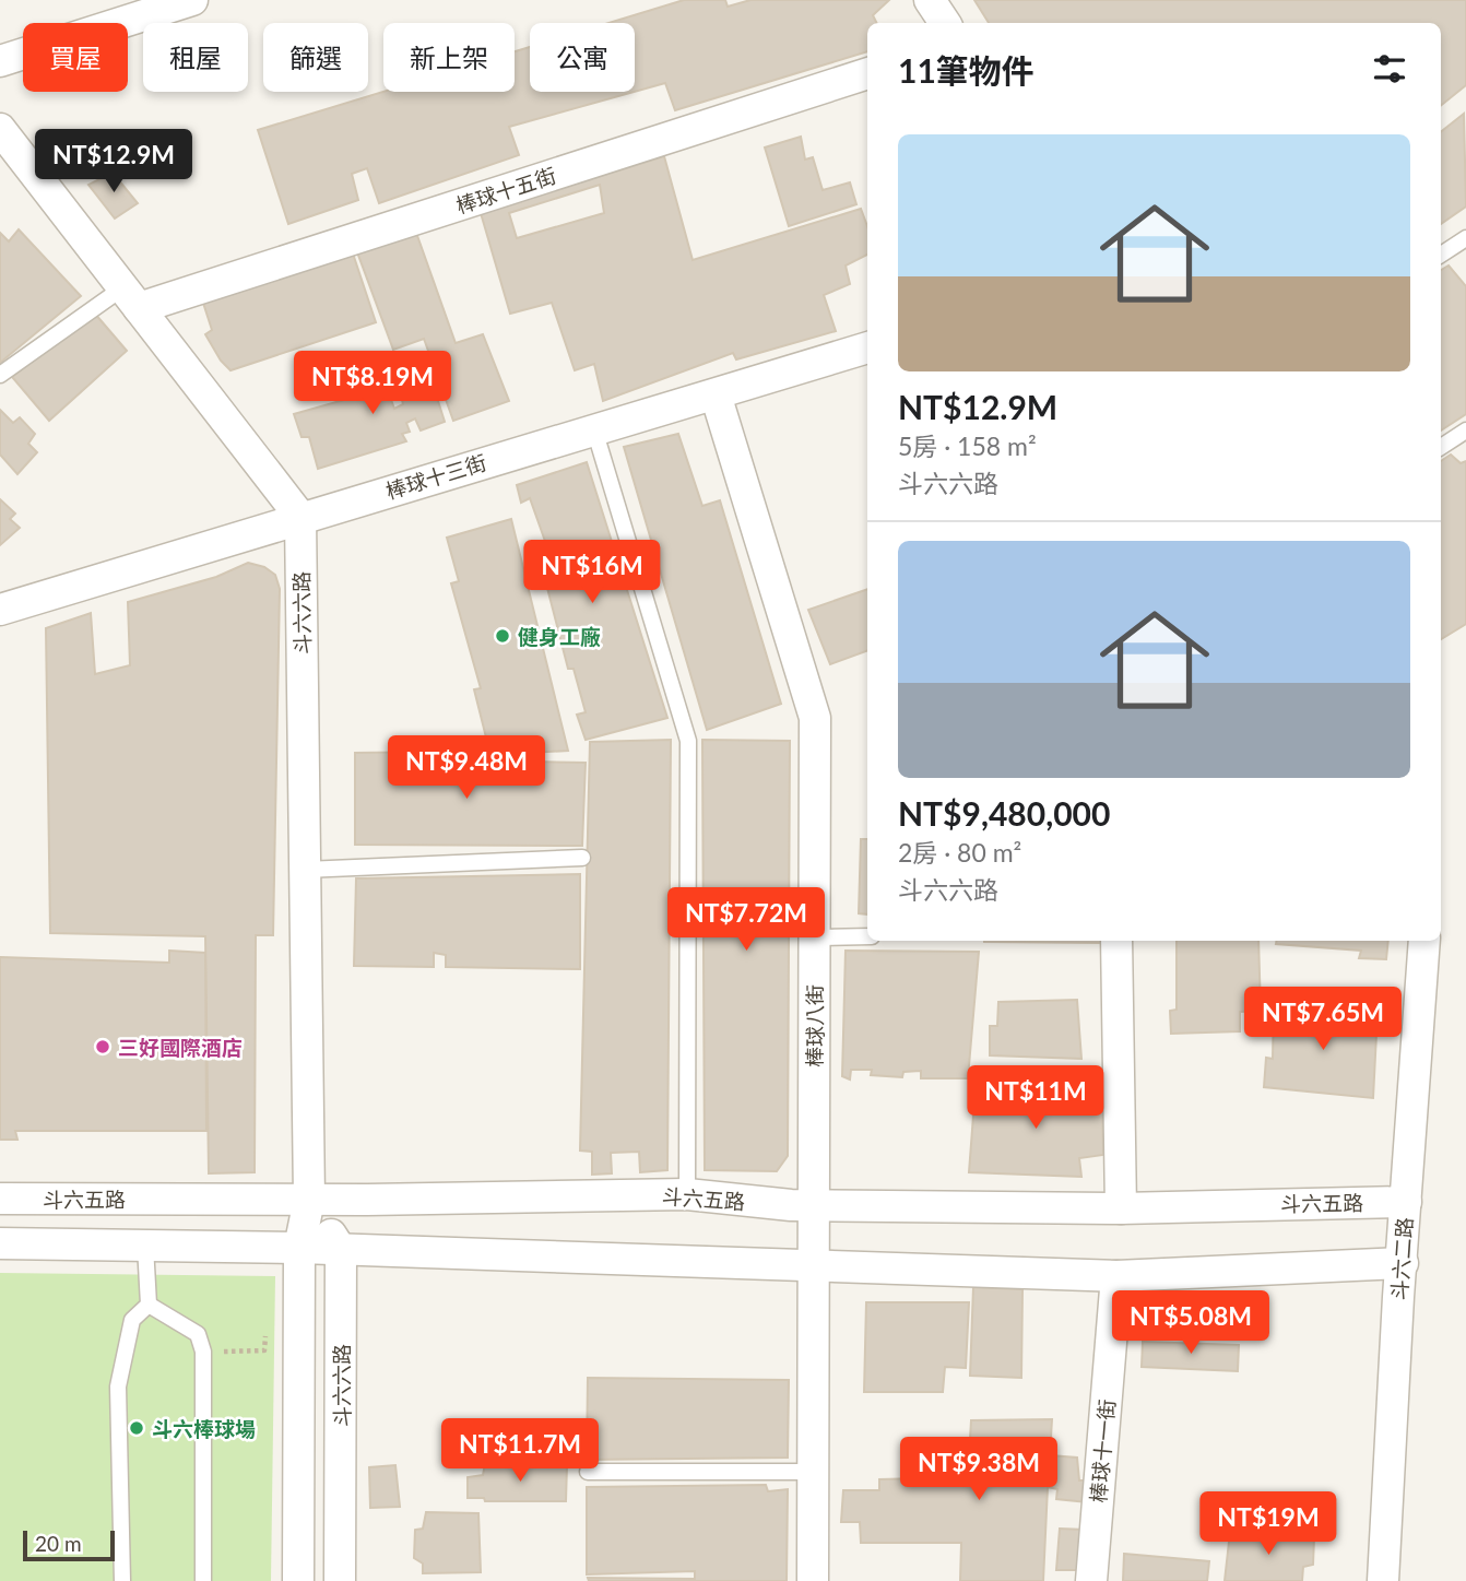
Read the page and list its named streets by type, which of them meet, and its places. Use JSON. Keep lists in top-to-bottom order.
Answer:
{
  "streets": {
    "street": [
      "棒球十五街",
      "棒球十三街",
      "斗六六路",
      "棒球八街",
      "斗六五路",
      "斗六二路",
      "棒球十一街"
    ]
  },
  "crossings": [
    ["棒球十三街", "斗六六路"],
    ["棒球十三街", "棒球八街"],
    ["斗六六路", "斗六五路"],
    ["棒球八街", "斗六五路"],
    ["斗六五路", "斗六二路"]
  ],
  "places": ["健身工廠", "三好國際酒店", "斗六棒球場"],
  "scale_bar": "20 m",
  "page": {
    "chip": [
      "買屋",
      "租屋",
      "篩選",
      "新上架",
      "公寓"
    ],
    "heading": "11筆物件",
    "list": [
      {
        "name": "NT$12.9M",
        "note": "5房 · 158 m² · 斗六六路"
      },
      {
        "name": "NT$9,480,000",
        "note": "2房 · 80 m² · 斗六六路"
      }
    ],
    "price": [
      "NT$12.9M",
      "NT$8.19M",
      "NT$16M",
      "NT$9.48M",
      "NT$7.72M",
      "NT$7.65M",
      "NT$11M",
      "NT$5.08M",
      "NT$11.7M",
      "NT$9.38M",
      "NT$19M"
    ],
    "scale": "20 m"
  }
}
